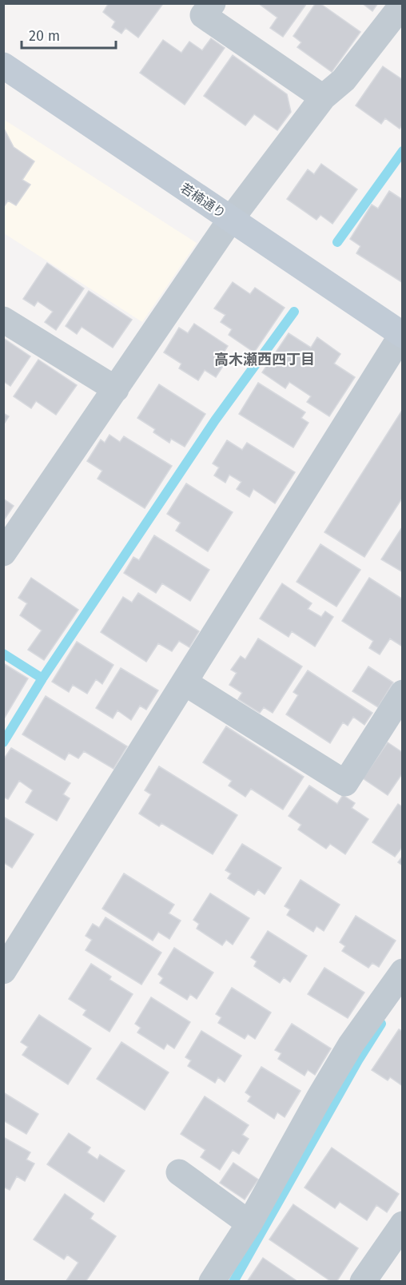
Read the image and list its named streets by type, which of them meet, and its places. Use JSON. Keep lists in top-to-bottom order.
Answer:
{
  "streets": {
    "street": ["若楠通り"]
  },
  "districts": ["高木瀬西四丁目"],
  "scale_bar": "20 m"
}
